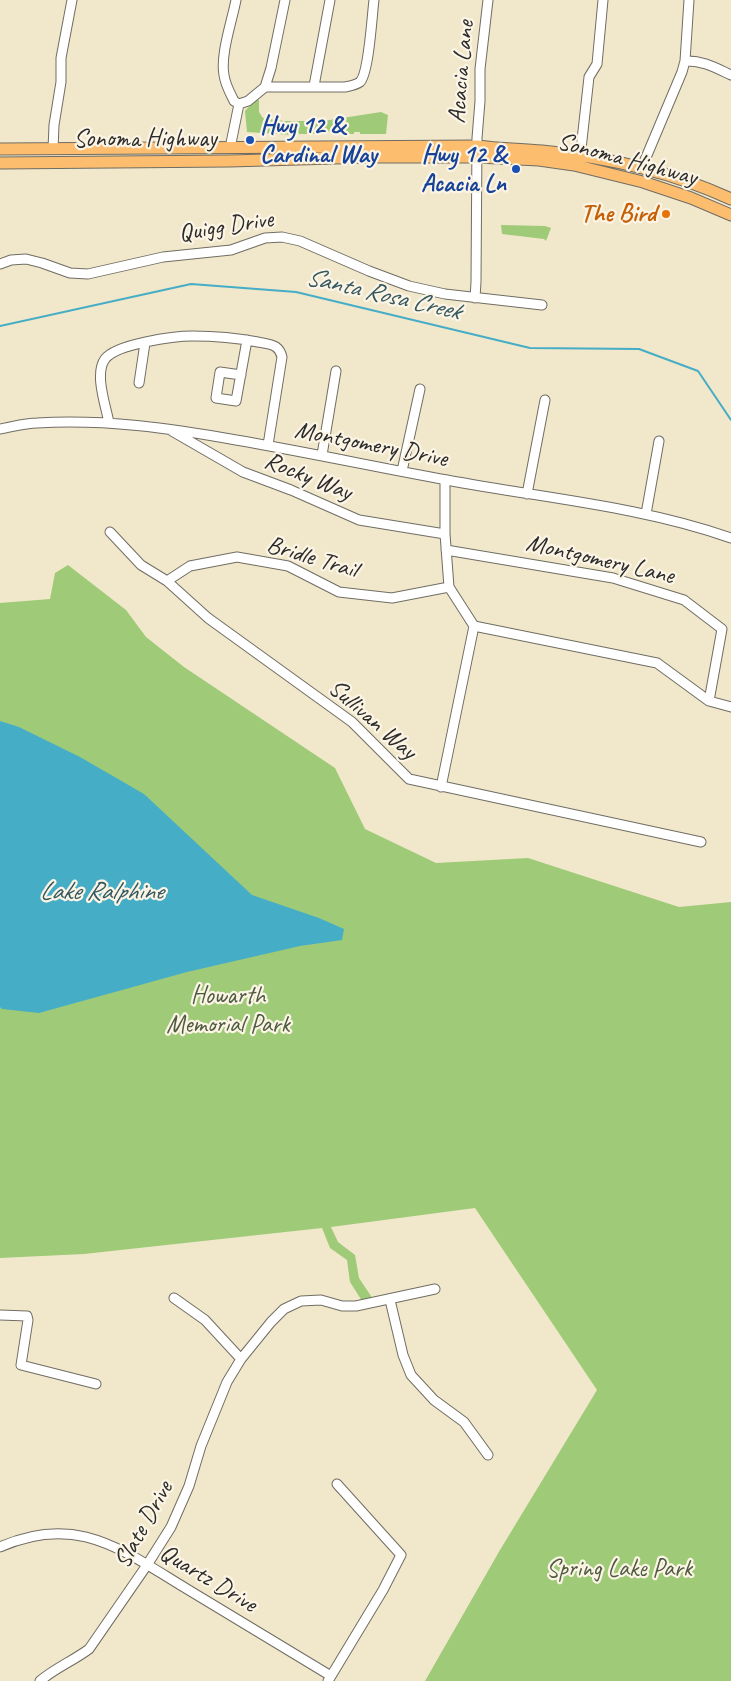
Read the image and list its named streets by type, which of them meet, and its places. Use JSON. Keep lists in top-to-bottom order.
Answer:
{
  "streets": {
    "main road": ["Sonoma Highway"],
    "street": [
      "Acacia Lane",
      "Quigg Drive",
      "Montgomery Drive",
      "Rocky Way",
      "Bridle Trail",
      "Montgomery Lane",
      "Sullivan Way",
      "Slate Drive",
      "Quartz Drive"
    ]
  },
  "crossings": [
    ["Acacia Lane", "Sonoma Highway"],
    ["Acacia Lane", "Quigg Drive"],
    ["Montgomery Drive", "Rocky Way"],
    ["Bridle Trail", "Sullivan Way"],
    ["Slate Drive", "Quartz Drive"]
  ],
  "water": ["Santa Rosa Creek", "Lake Ralphine"],
  "parks": ["Howarth Memorial Park", "Spring Lake Park"],
  "places": ["Hwy 12 & Cardinal Way", "Hwy 12 & Acacia Ln", "The Bird"]
}
